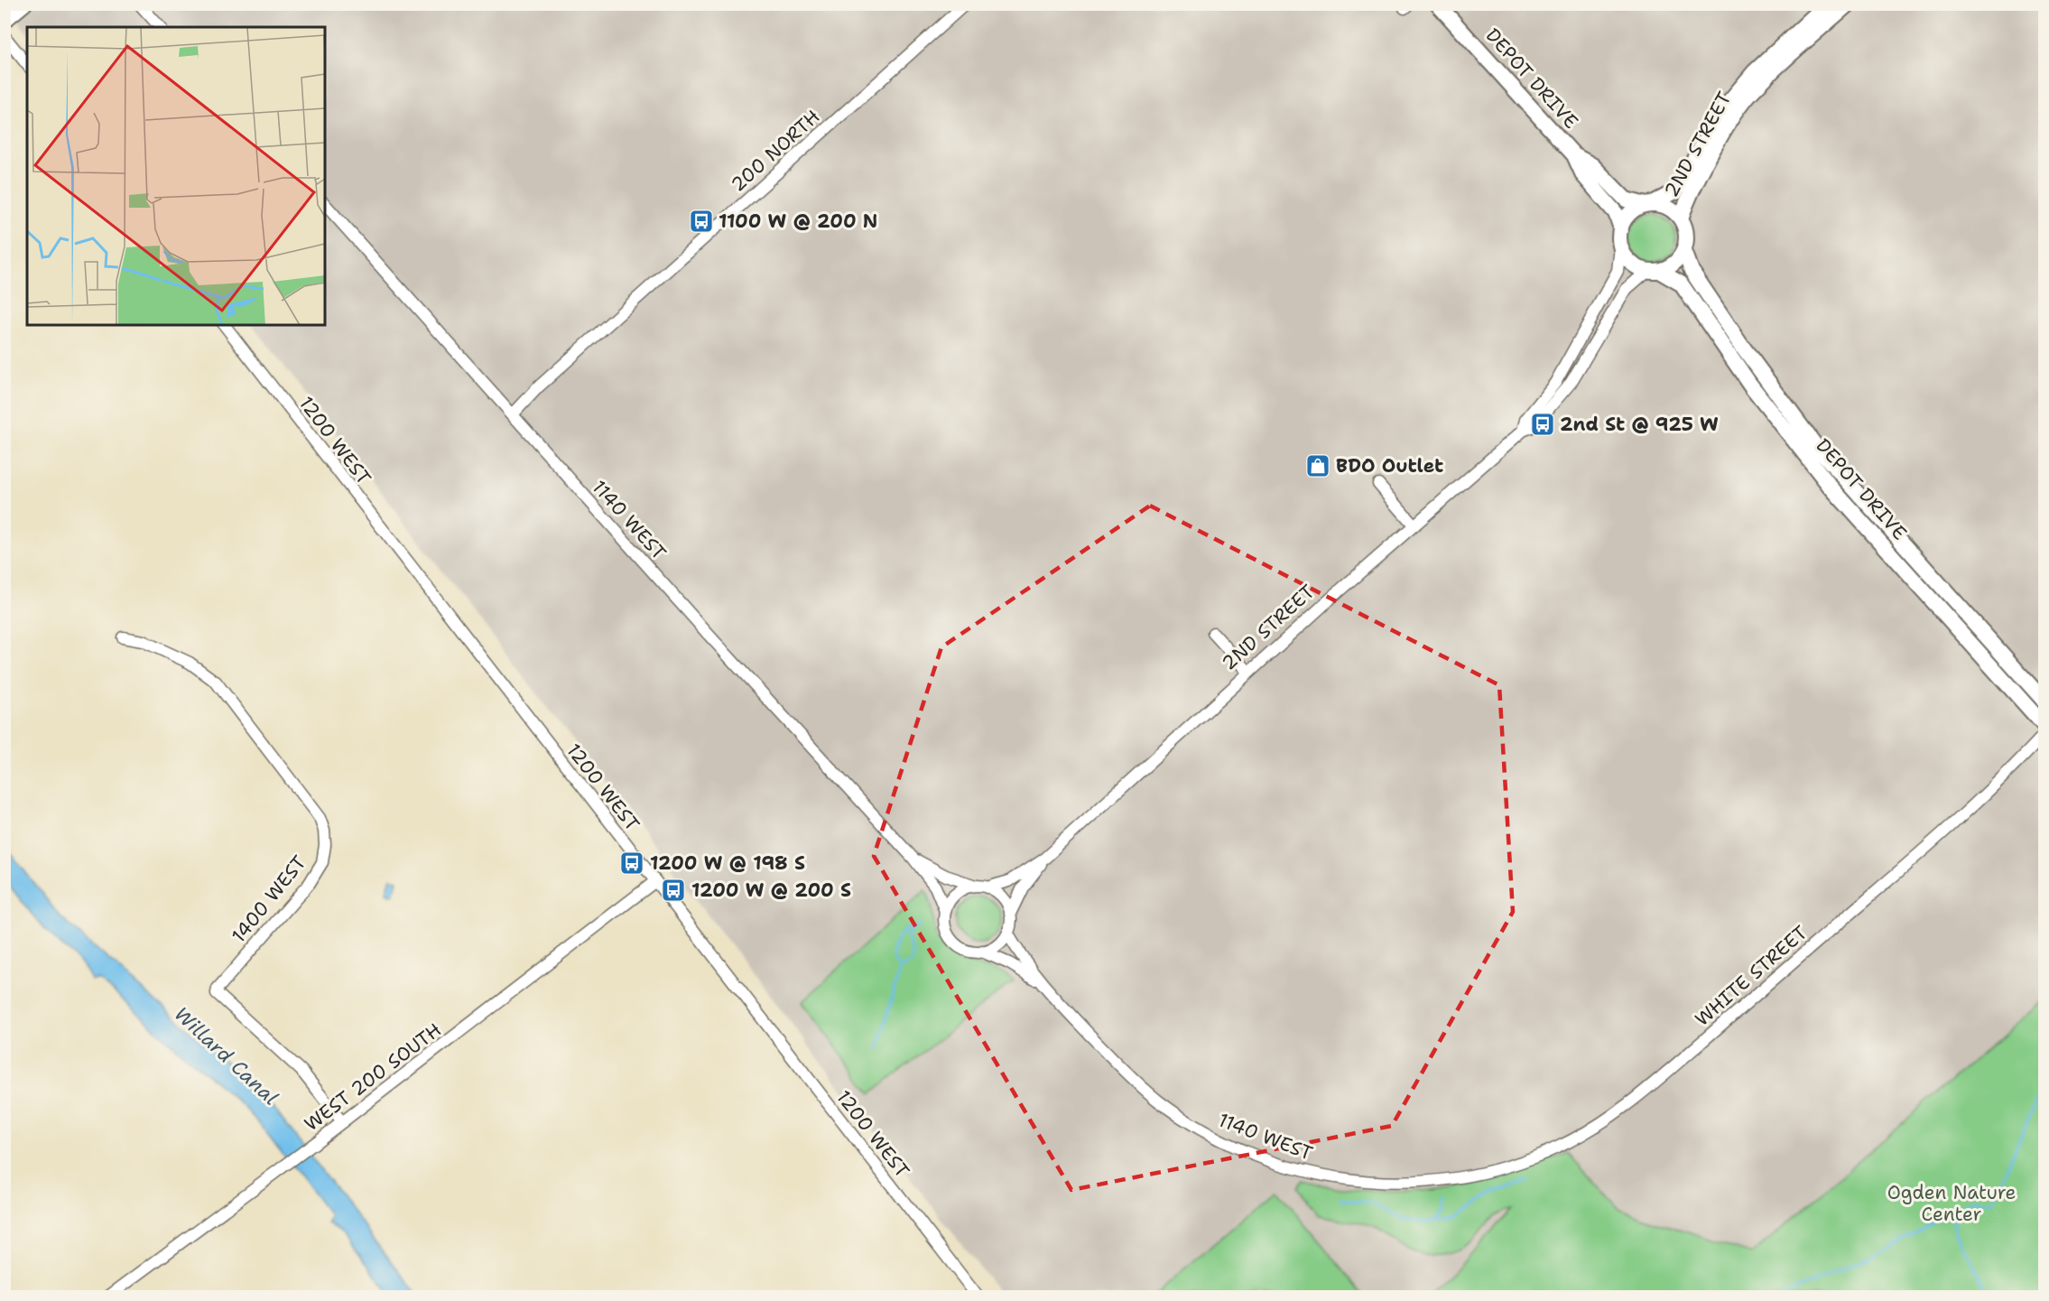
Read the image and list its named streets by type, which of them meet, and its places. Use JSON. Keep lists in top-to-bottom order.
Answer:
{
  "streets": {
    "main road": ["DEPOT DRIVE", "2ND STREET"],
    "street": [
      "200 NORTH",
      "1200 WEST",
      "1140 WEST",
      "1400 WEST",
      "WHITE STREET",
      "WEST 200 SOUTH"
    ]
  },
  "crossings": [
    ["DEPOT DRIVE", "2ND STREET"],
    ["2ND STREET", "1140 WEST"],
    ["200 NORTH", "1140 WEST"],
    ["1200 WEST", "WEST 200 SOUTH"],
    ["1140 WEST", "WHITE STREET"],
    ["1400 WEST", "WEST 200 SOUTH"]
  ],
  "water": ["Willard Canal"],
  "parks": ["Ogden Nature Center"],
  "places": {
    "bus stop": [
      "1100 W @ 200 N",
      "2nd St @ 925 W",
      "1200 W @ 198 S",
      "1200 W @ 200 S"
    ],
    "shop": ["BDO Outlet"]
  }
}
